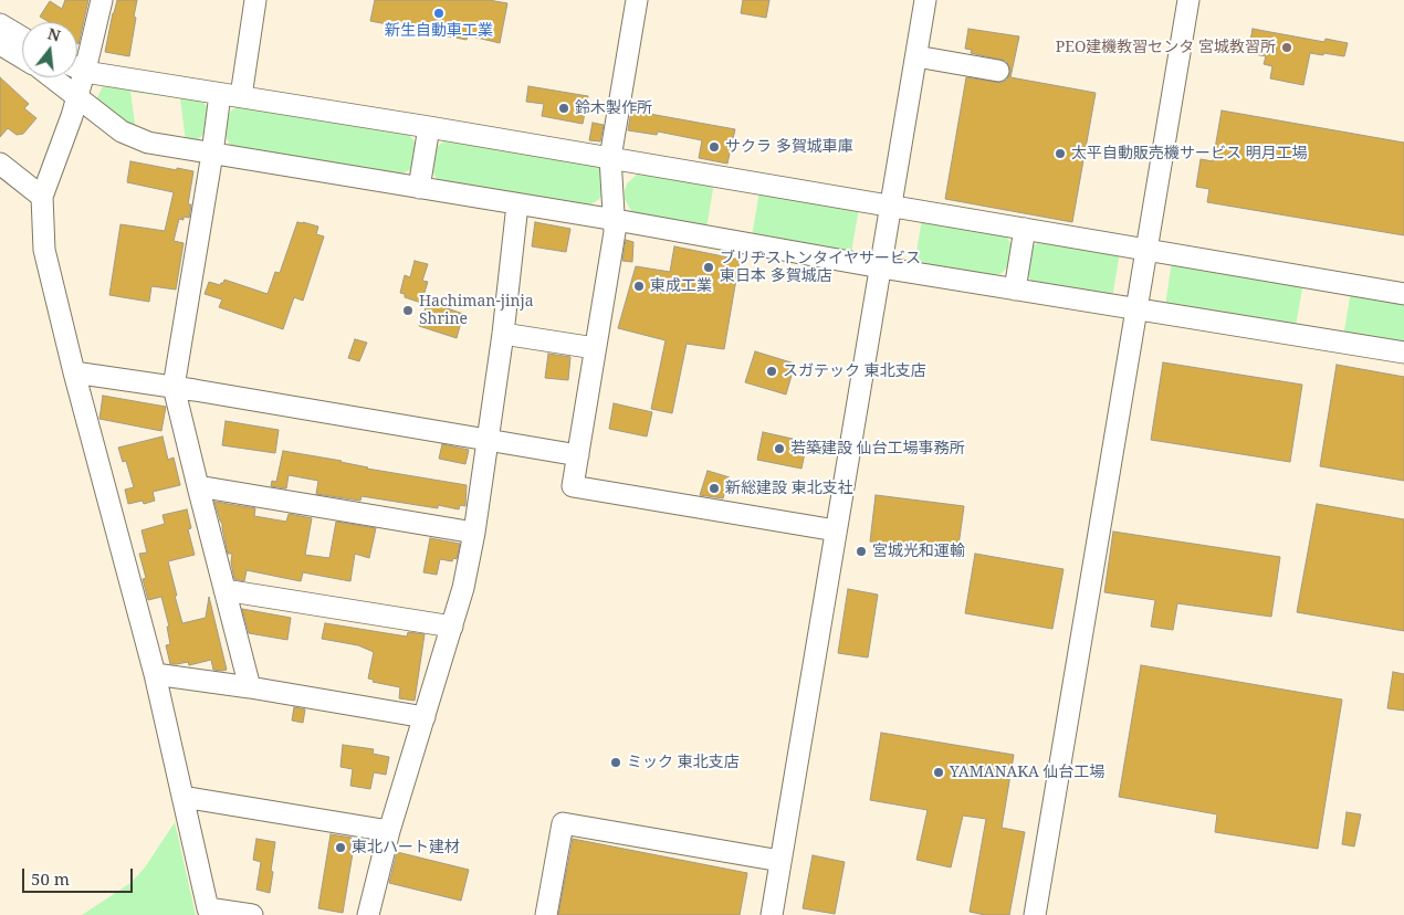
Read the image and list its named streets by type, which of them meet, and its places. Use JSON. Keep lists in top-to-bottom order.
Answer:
{
  "places": [
    "新生自動車工業",
    "PEO建機教習センタ 宮城教習所",
    "鈴木製作所",
    "サクラ 多賀城車庫",
    "太平自動販売機サービス 明月工場",
    "ブリヂストンタイヤサービス 東日本 多賀城店",
    "東成工業",
    "Hachiman-jinja Shrine",
    "スガテック 東北支店",
    "若築建設 仙台工場事務所",
    "新総建設 東北支社",
    "宮城光和運輸",
    "ミック 東北支店",
    "YAMANAKA 仙台工場",
    "東北ハート建材"
  ],
  "scale_bar": "50 m",
  "north": "top"
}
